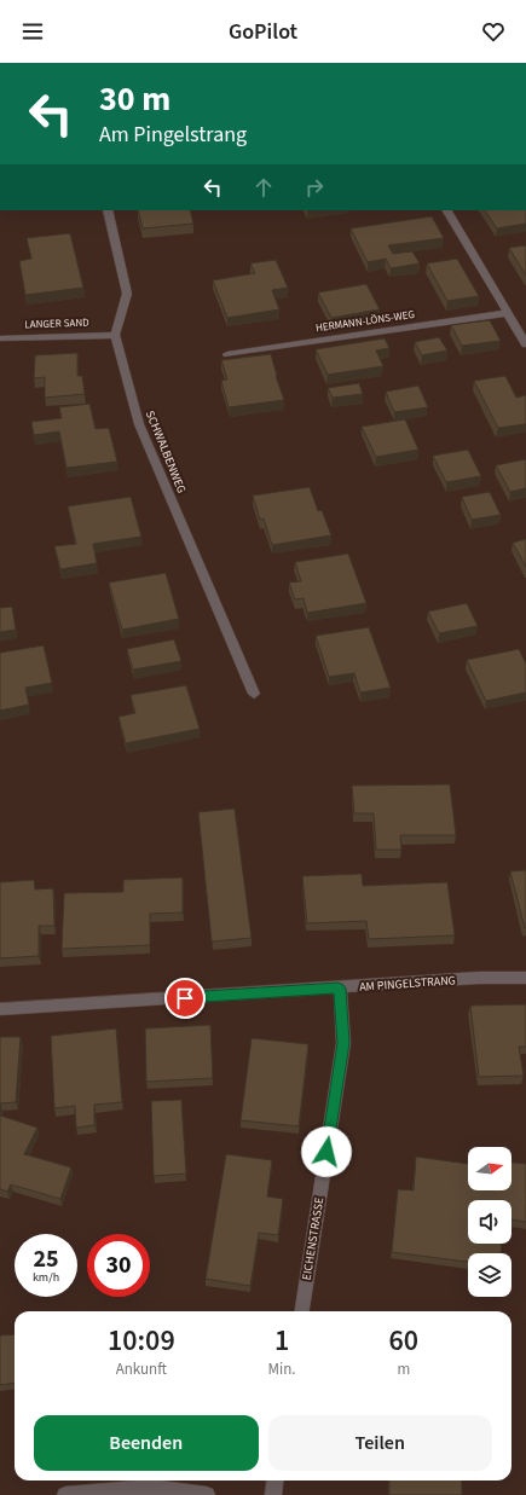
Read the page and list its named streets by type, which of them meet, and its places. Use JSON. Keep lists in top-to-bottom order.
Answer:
{
  "streets": {
    "street": [
      "HERMANN-LÖNS-WEG",
      "LANGER SAND",
      "SCHWALBENWEG",
      "AM PINGELSTRANG",
      "EICHENSTRASSE"
    ]
  },
  "crossings": [
    ["LANGER SAND", "SCHWALBENWEG"],
    ["AM PINGELSTRANG", "EICHENSTRASSE"]
  ],
  "north": "right",
  "page": {
    "header": "GoPilot",
    "turn": ["30 m", "Am Pingelstrang"],
    "speed": "25 km/h",
    "limit": "30",
    "eta": [
      "10:09",
      "Ankunft",
      "1",
      "Min.",
      "60",
      "m"
    ],
    "buttons": ["Beenden", "Teilen"]
  }
}
